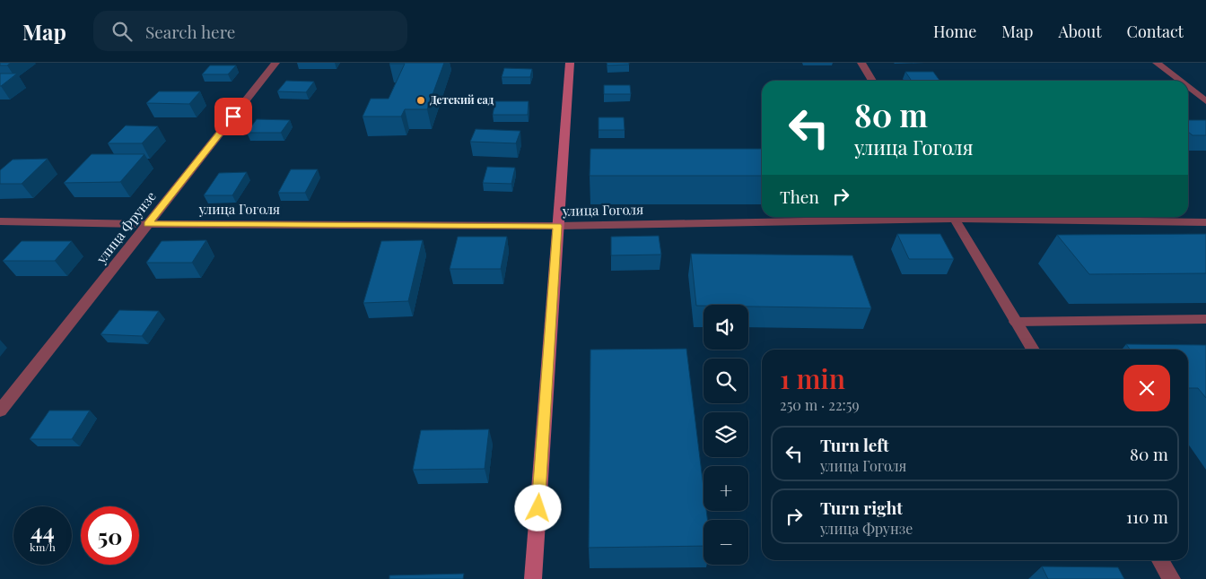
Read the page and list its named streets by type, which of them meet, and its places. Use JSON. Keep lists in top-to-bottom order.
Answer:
{
  "streets": {
    "street": ["улица Гоголя", "улица Фрунзе"]
  },
  "crossings": [
    ["улица Гоголя", "улица Фрунзе"]
  ],
  "places": ["Детский сад"],
  "page": {
    "header": "Map",
    "search": "Search here",
    "nav": [
      "Home",
      "Map",
      "About",
      "Contact"
    ],
    "turn": ["80 m", "улица Гоголя"],
    "then": "Then",
    "map_buttons": ["+", "−"],
    "heading": ["1 min", "250 m · 22:59"],
    "list": [
      {
        "name": "Turn left",
        "note": "улица Гоголя",
        "value": "80 m"
      },
      {
        "name": "Turn right",
        "note": "улица Фрунзе",
        "value": "110 m"
      }
    ],
    "speed": "44 km/h",
    "limit": "50"
  }
}
